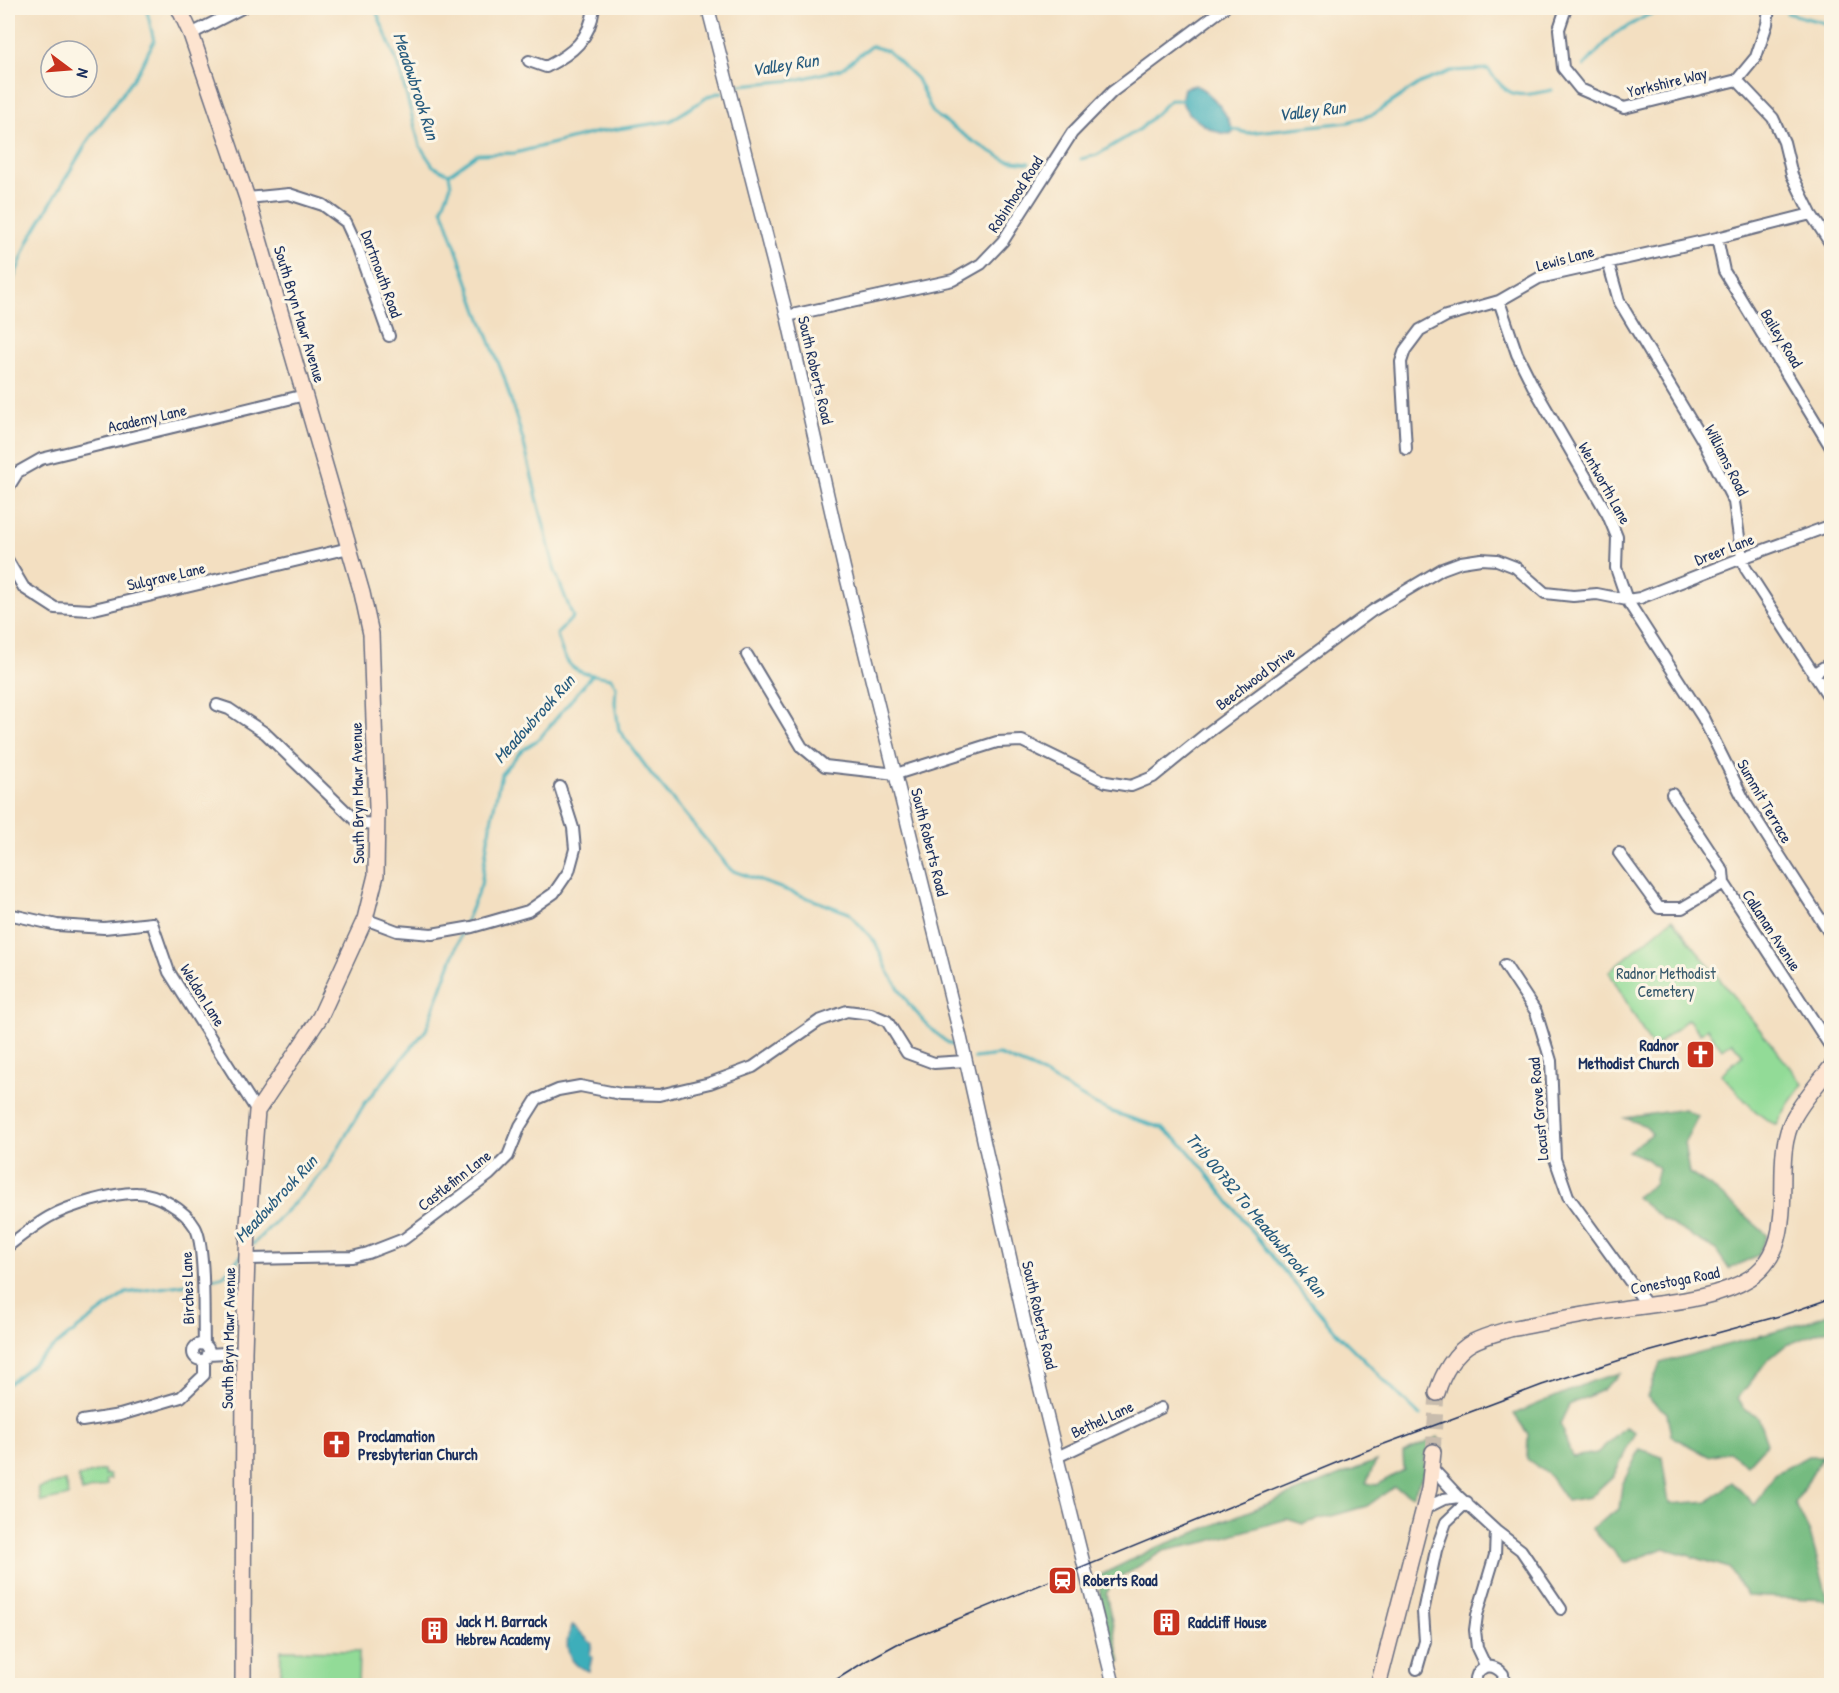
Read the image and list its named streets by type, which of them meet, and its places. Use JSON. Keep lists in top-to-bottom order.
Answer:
{
  "streets": {
    "main road": ["South Bryn Mawr Avenue", "Conestoga Road"],
    "street": [
      "Yorkshire Way",
      "Robinhood Road",
      "Lewis Lane",
      "Dartmouth Road",
      "Bailey Road",
      "South Roberts Road",
      "Academy Lane",
      "Williams Road",
      "Wentworth Lane",
      "Dreer Lane",
      "Sulgrave Lane",
      "Beechwood Drive",
      "Summit Terrace",
      "Callanan Avenue",
      "Weldon Lane",
      "Locust Grove Road",
      "Castlefinn Lane",
      "Birches Lane",
      "Bethel Lane"
    ]
  },
  "crossings": [
    ["Robinhood Road", "South Roberts Road"],
    ["Lewis Lane", "Bailey Road"],
    ["Lewis Lane", "Williams Road"],
    ["Lewis Lane", "Wentworth Lane"],
    ["Dartmouth Road", "South Bryn Mawr Avenue"],
    ["South Bryn Mawr Avenue", "Academy Lane"],
    ["South Bryn Mawr Avenue", "Sulgrave Lane"],
    ["South Bryn Mawr Avenue", "Weldon Lane"],
    ["South Bryn Mawr Avenue", "Castlefinn Lane"],
    ["South Roberts Road", "Beechwood Drive"],
    ["South Roberts Road", "Castlefinn Lane"],
    ["South Roberts Road", "Bethel Lane"],
    ["Williams Road", "Dreer Lane"],
    ["Wentworth Lane", "Dreer Lane"],
    ["Wentworth Lane", "Beechwood Drive"],
    ["Wentworth Lane", "Summit Terrace"],
    ["Dreer Lane", "Beechwood Drive"],
    ["Locust Grove Road", "Conestoga Road"]
  ],
  "water": ["Valley Run", "Meadowbrook Run", "Trib 00782 To Meadowbrook Run"],
  "parks": ["Radnor Methodist Cemetery"],
  "places": {
    "church": ["Radnor Methodist Church", "Proclamation Presbyterian Church"],
    "station": ["Roberts Road"],
    "building": ["Radcliff House", "Jack M. Barrack Hebrew Academy"]
  },
  "north": "right"
}
